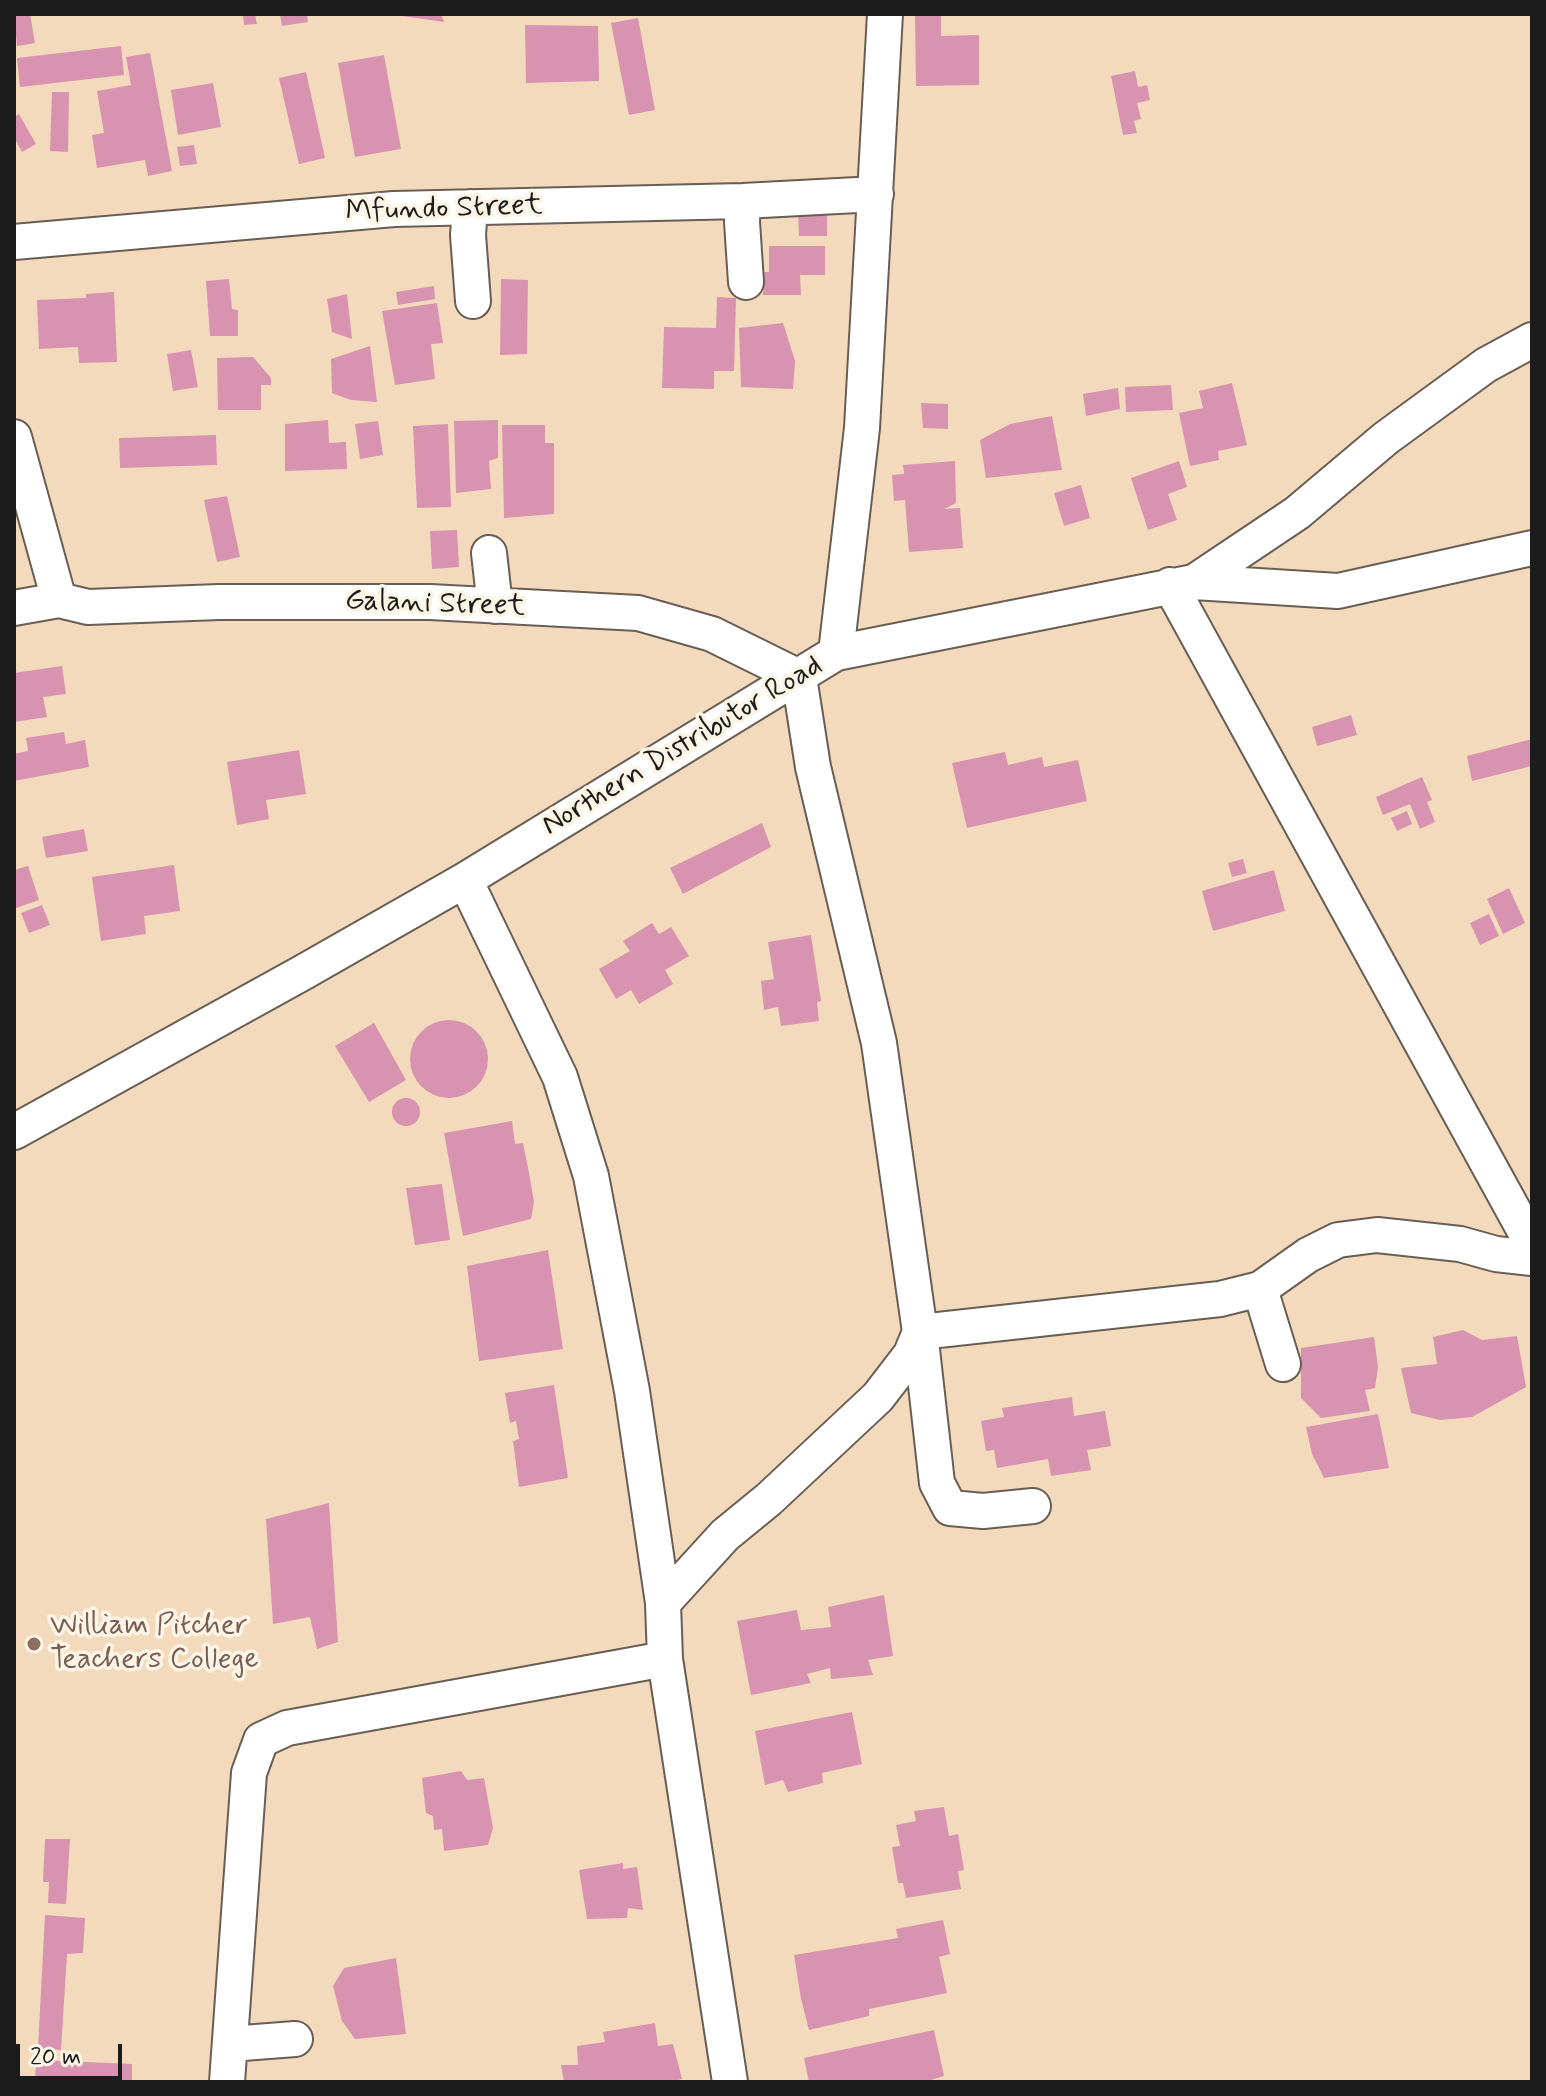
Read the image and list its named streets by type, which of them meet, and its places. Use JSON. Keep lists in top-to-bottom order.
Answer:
{
  "streets": {
    "street": ["Mfundo Street", "Galani Street", "Northern Distributor Road"]
  },
  "crossings": [
    ["Mfundo Street", "Northern Distributor Road"],
    ["Galani Street", "Northern Distributor Road"]
  ],
  "places": ["William Pitcher Teachers College"],
  "scale_bar": "20 m"
}
